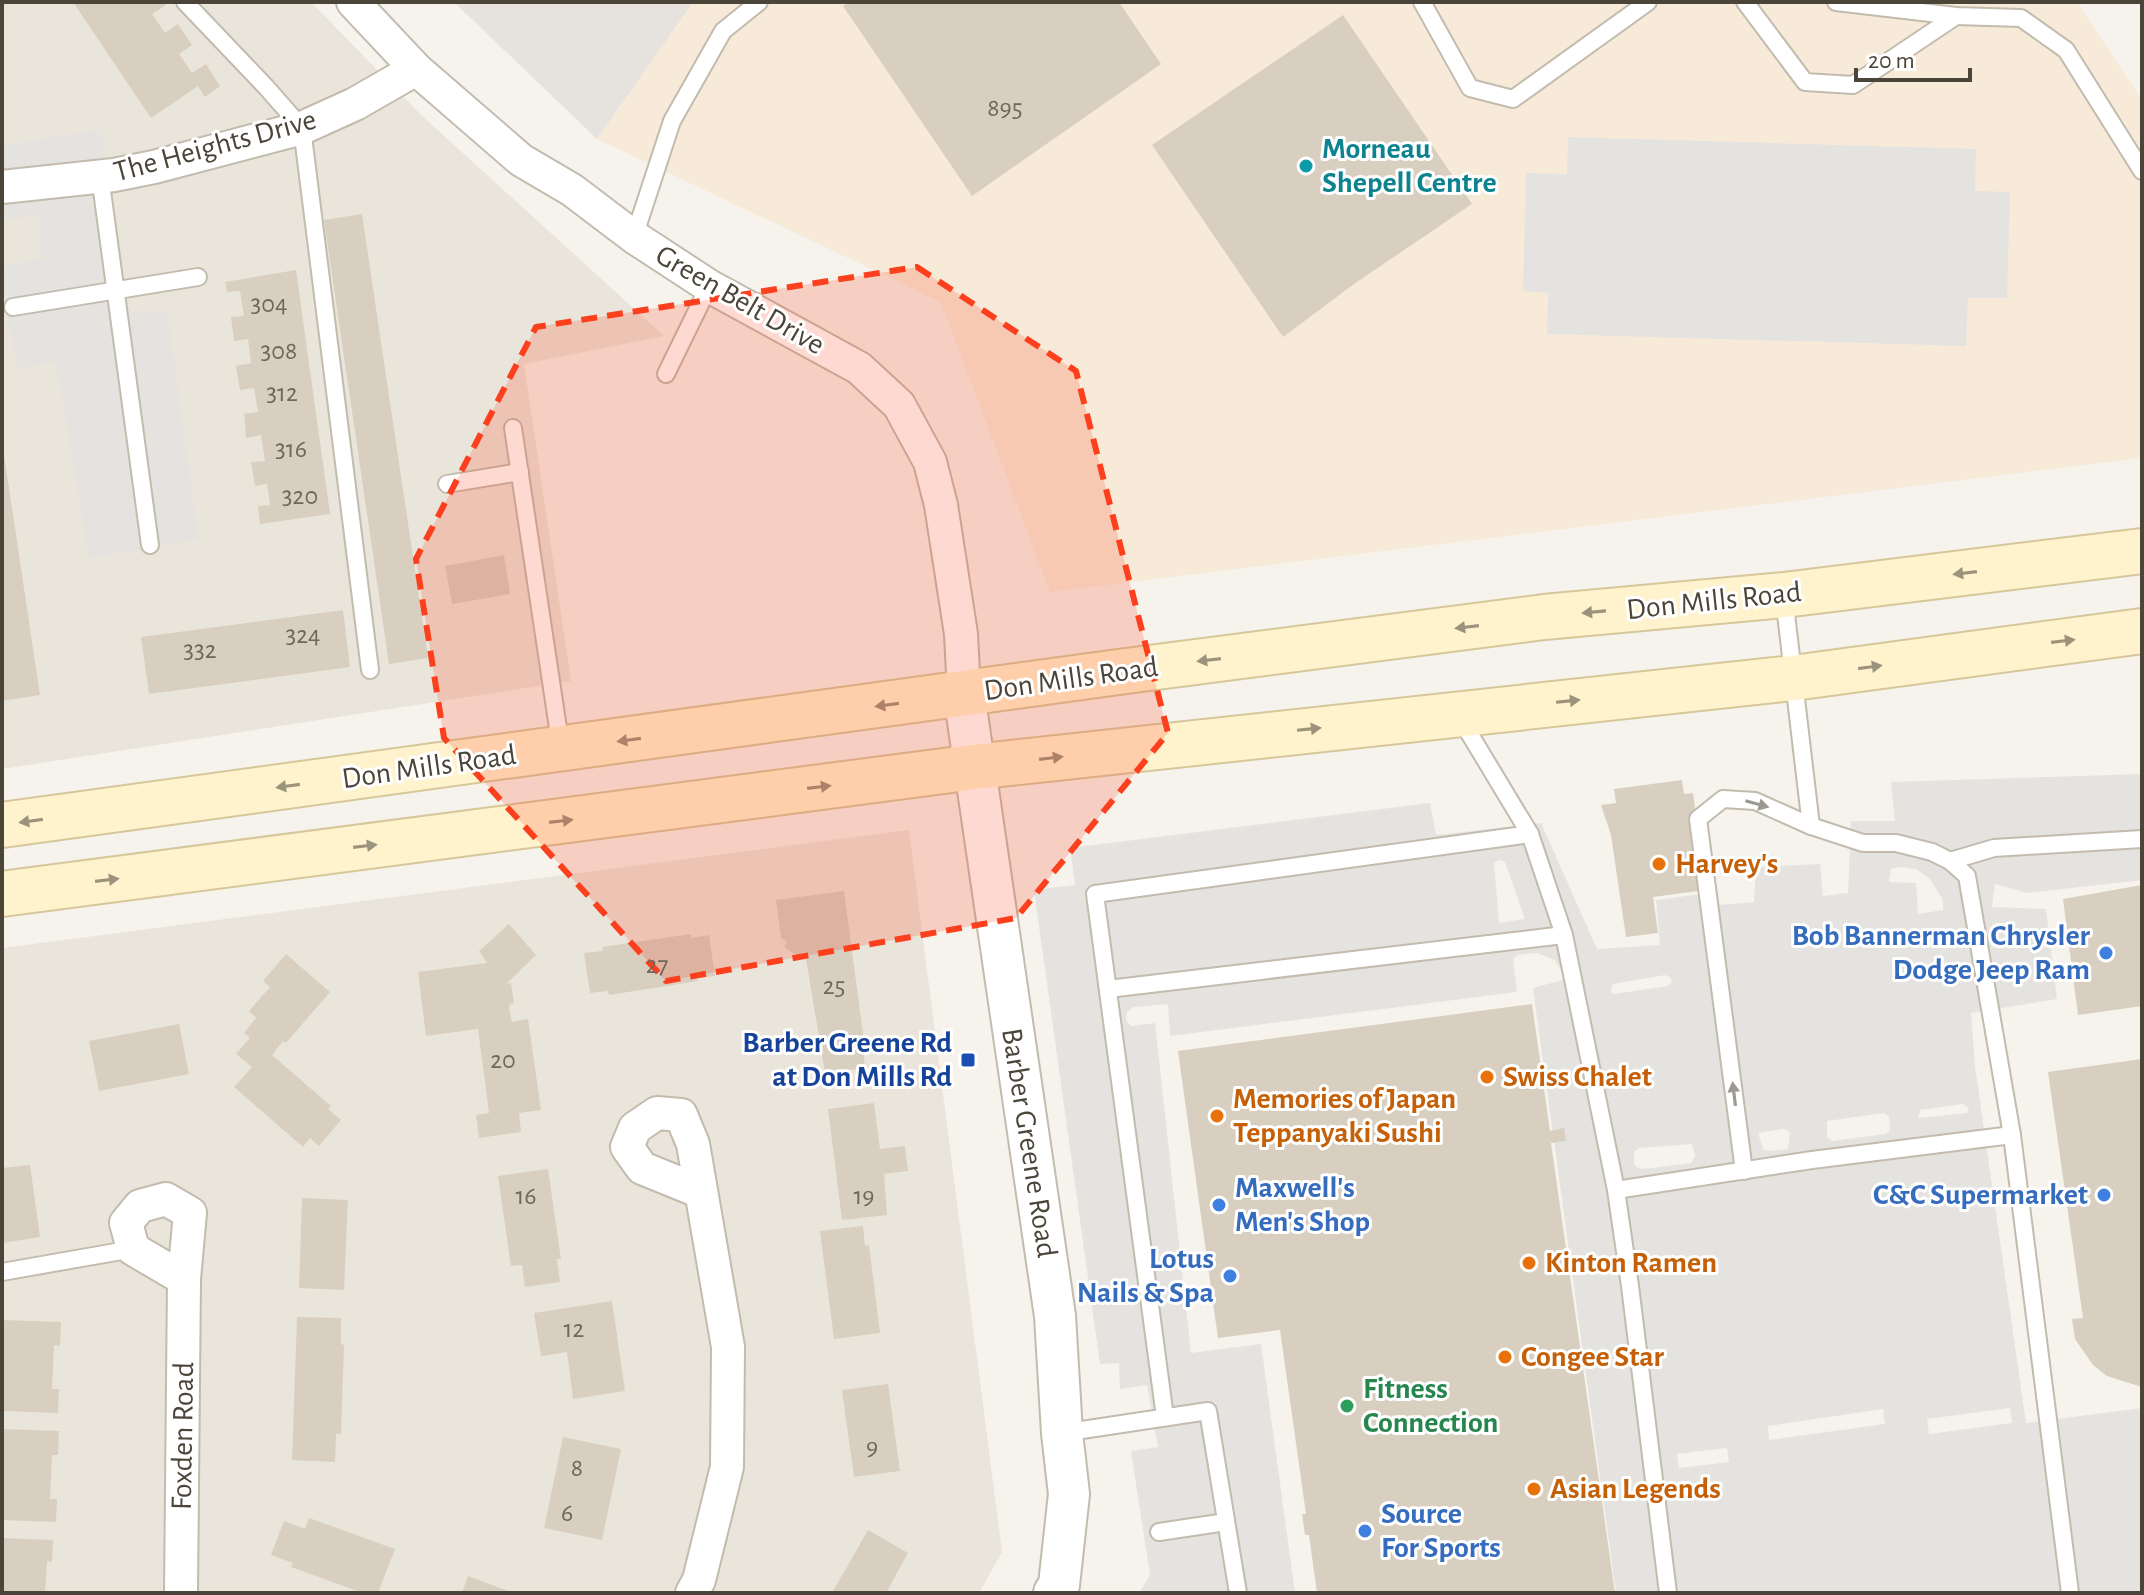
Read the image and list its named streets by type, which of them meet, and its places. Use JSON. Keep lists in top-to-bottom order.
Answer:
{
  "streets": {
    "main road": ["Don Mills Road"],
    "street": [
      "The Heights Drive",
      "Green Belt Drive",
      "Barber Greene Road",
      "Foxden Road"
    ]
  },
  "crossings": [
    ["The Heights Drive", "Green Belt Drive"],
    ["Green Belt Drive", "Don Mills Road"],
    ["Green Belt Drive", "Barber Greene Road"],
    ["Don Mills Road", "Barber Greene Road"]
  ],
  "places": {
    "other": [
      "Morneau Shepell Centre",
      "Harvey's",
      "Bob Bannerman Chrysler Dodge Jeep Ram",
      "Swiss Chalet",
      "Memories of Japan Teppanyaki Sushi",
      "C&C Supermarket",
      "Maxwell's Men's Shop",
      "Kinton Ramen",
      "Lotus Nails & Spa",
      "Congee Star",
      "Fitness Connection",
      "Asian Legends",
      "Source For Sports"
    ],
    "transit": ["Barber Greene Rd at Don Mills Rd"]
  },
  "house_numbers": [
    "895",
    "304",
    "308",
    "312",
    "316",
    "320",
    "324",
    "332",
    "27",
    "25",
    "20",
    "16",
    "19",
    "12",
    "9",
    "8",
    "6"
  ],
  "scale_bar": "20 m"
}
